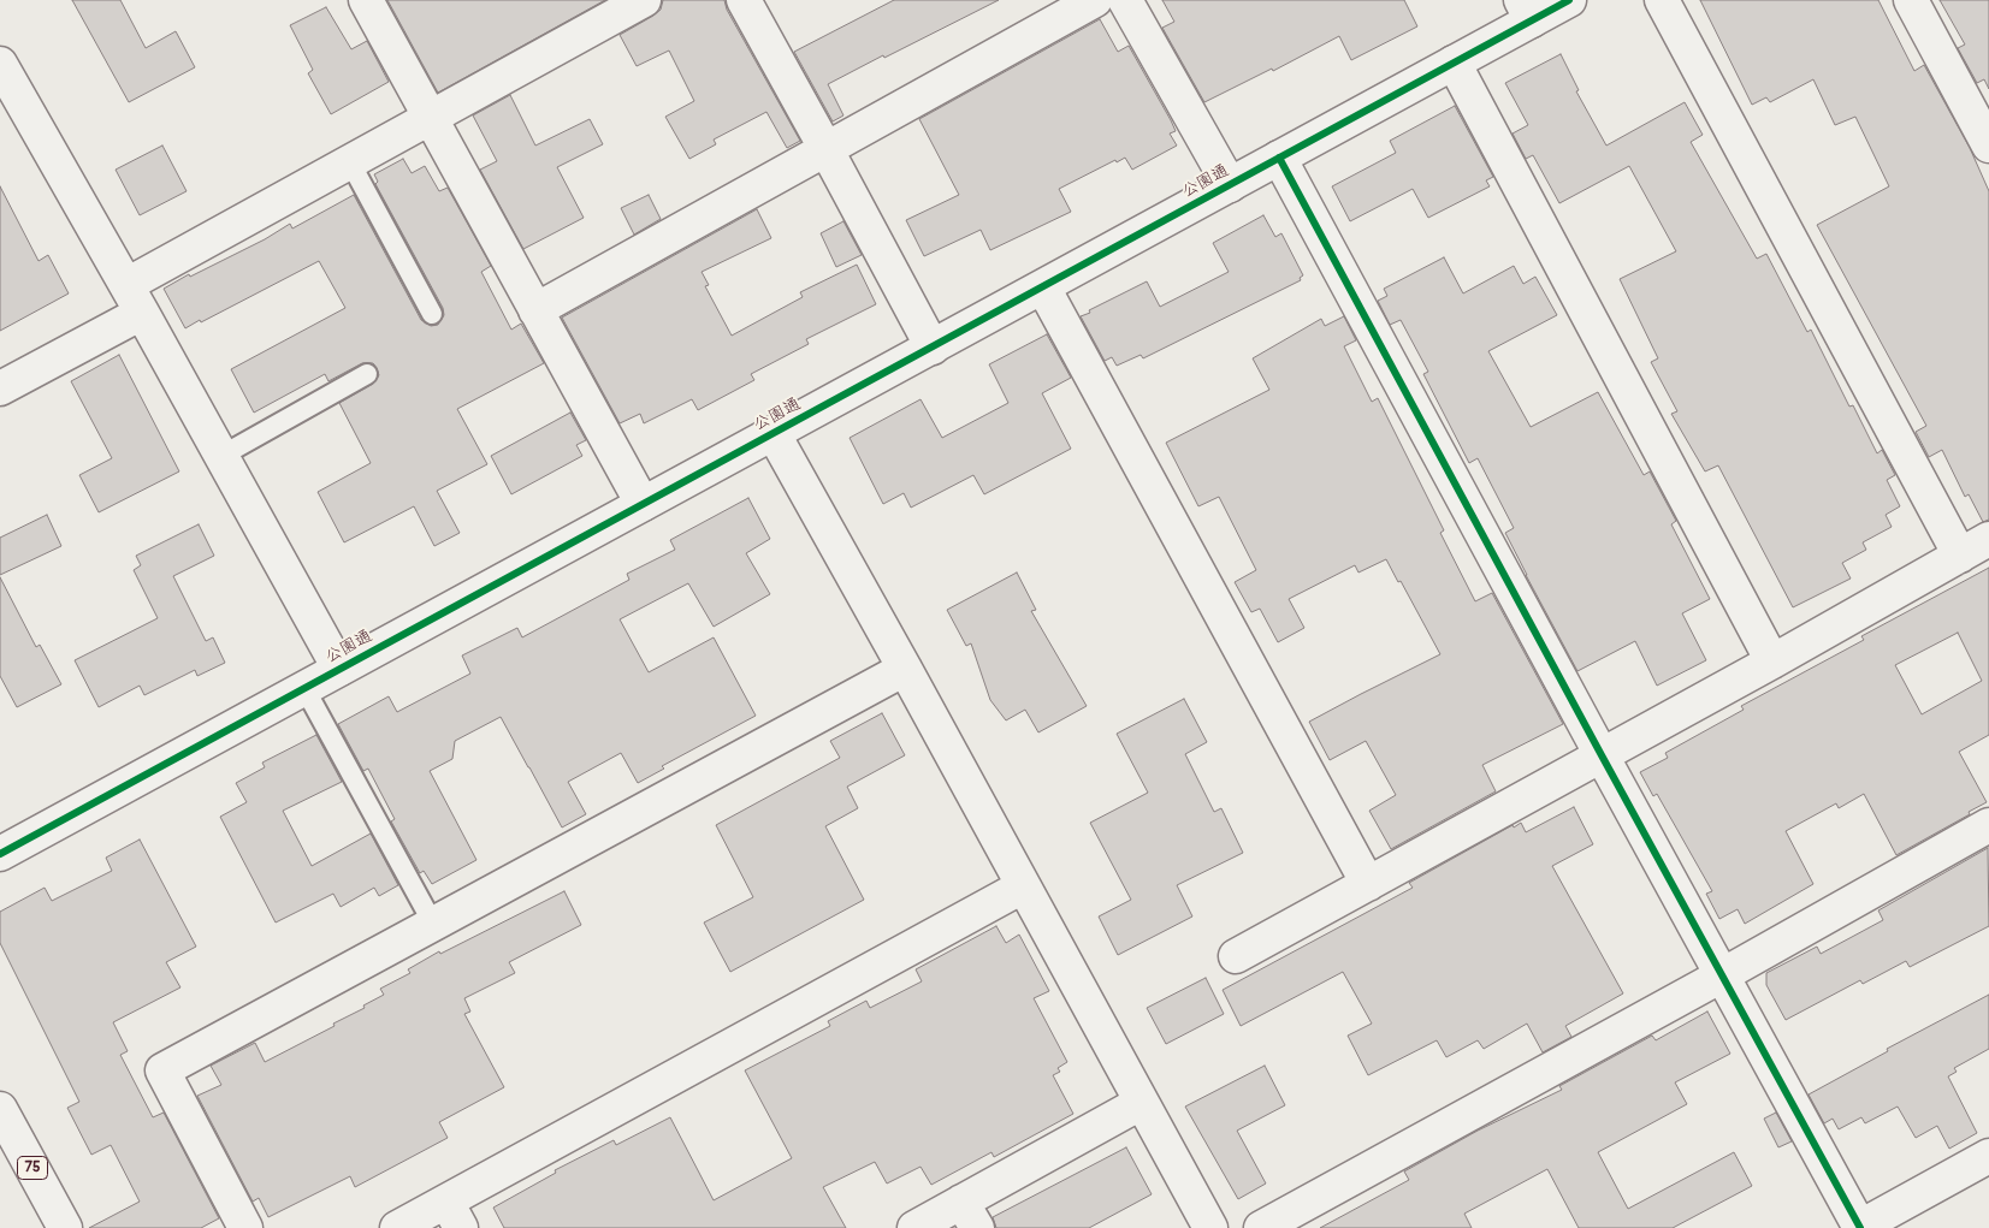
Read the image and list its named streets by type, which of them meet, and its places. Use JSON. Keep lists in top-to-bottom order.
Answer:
{
  "streets": {
    "street": ["公園通", "75"]
  }
}
